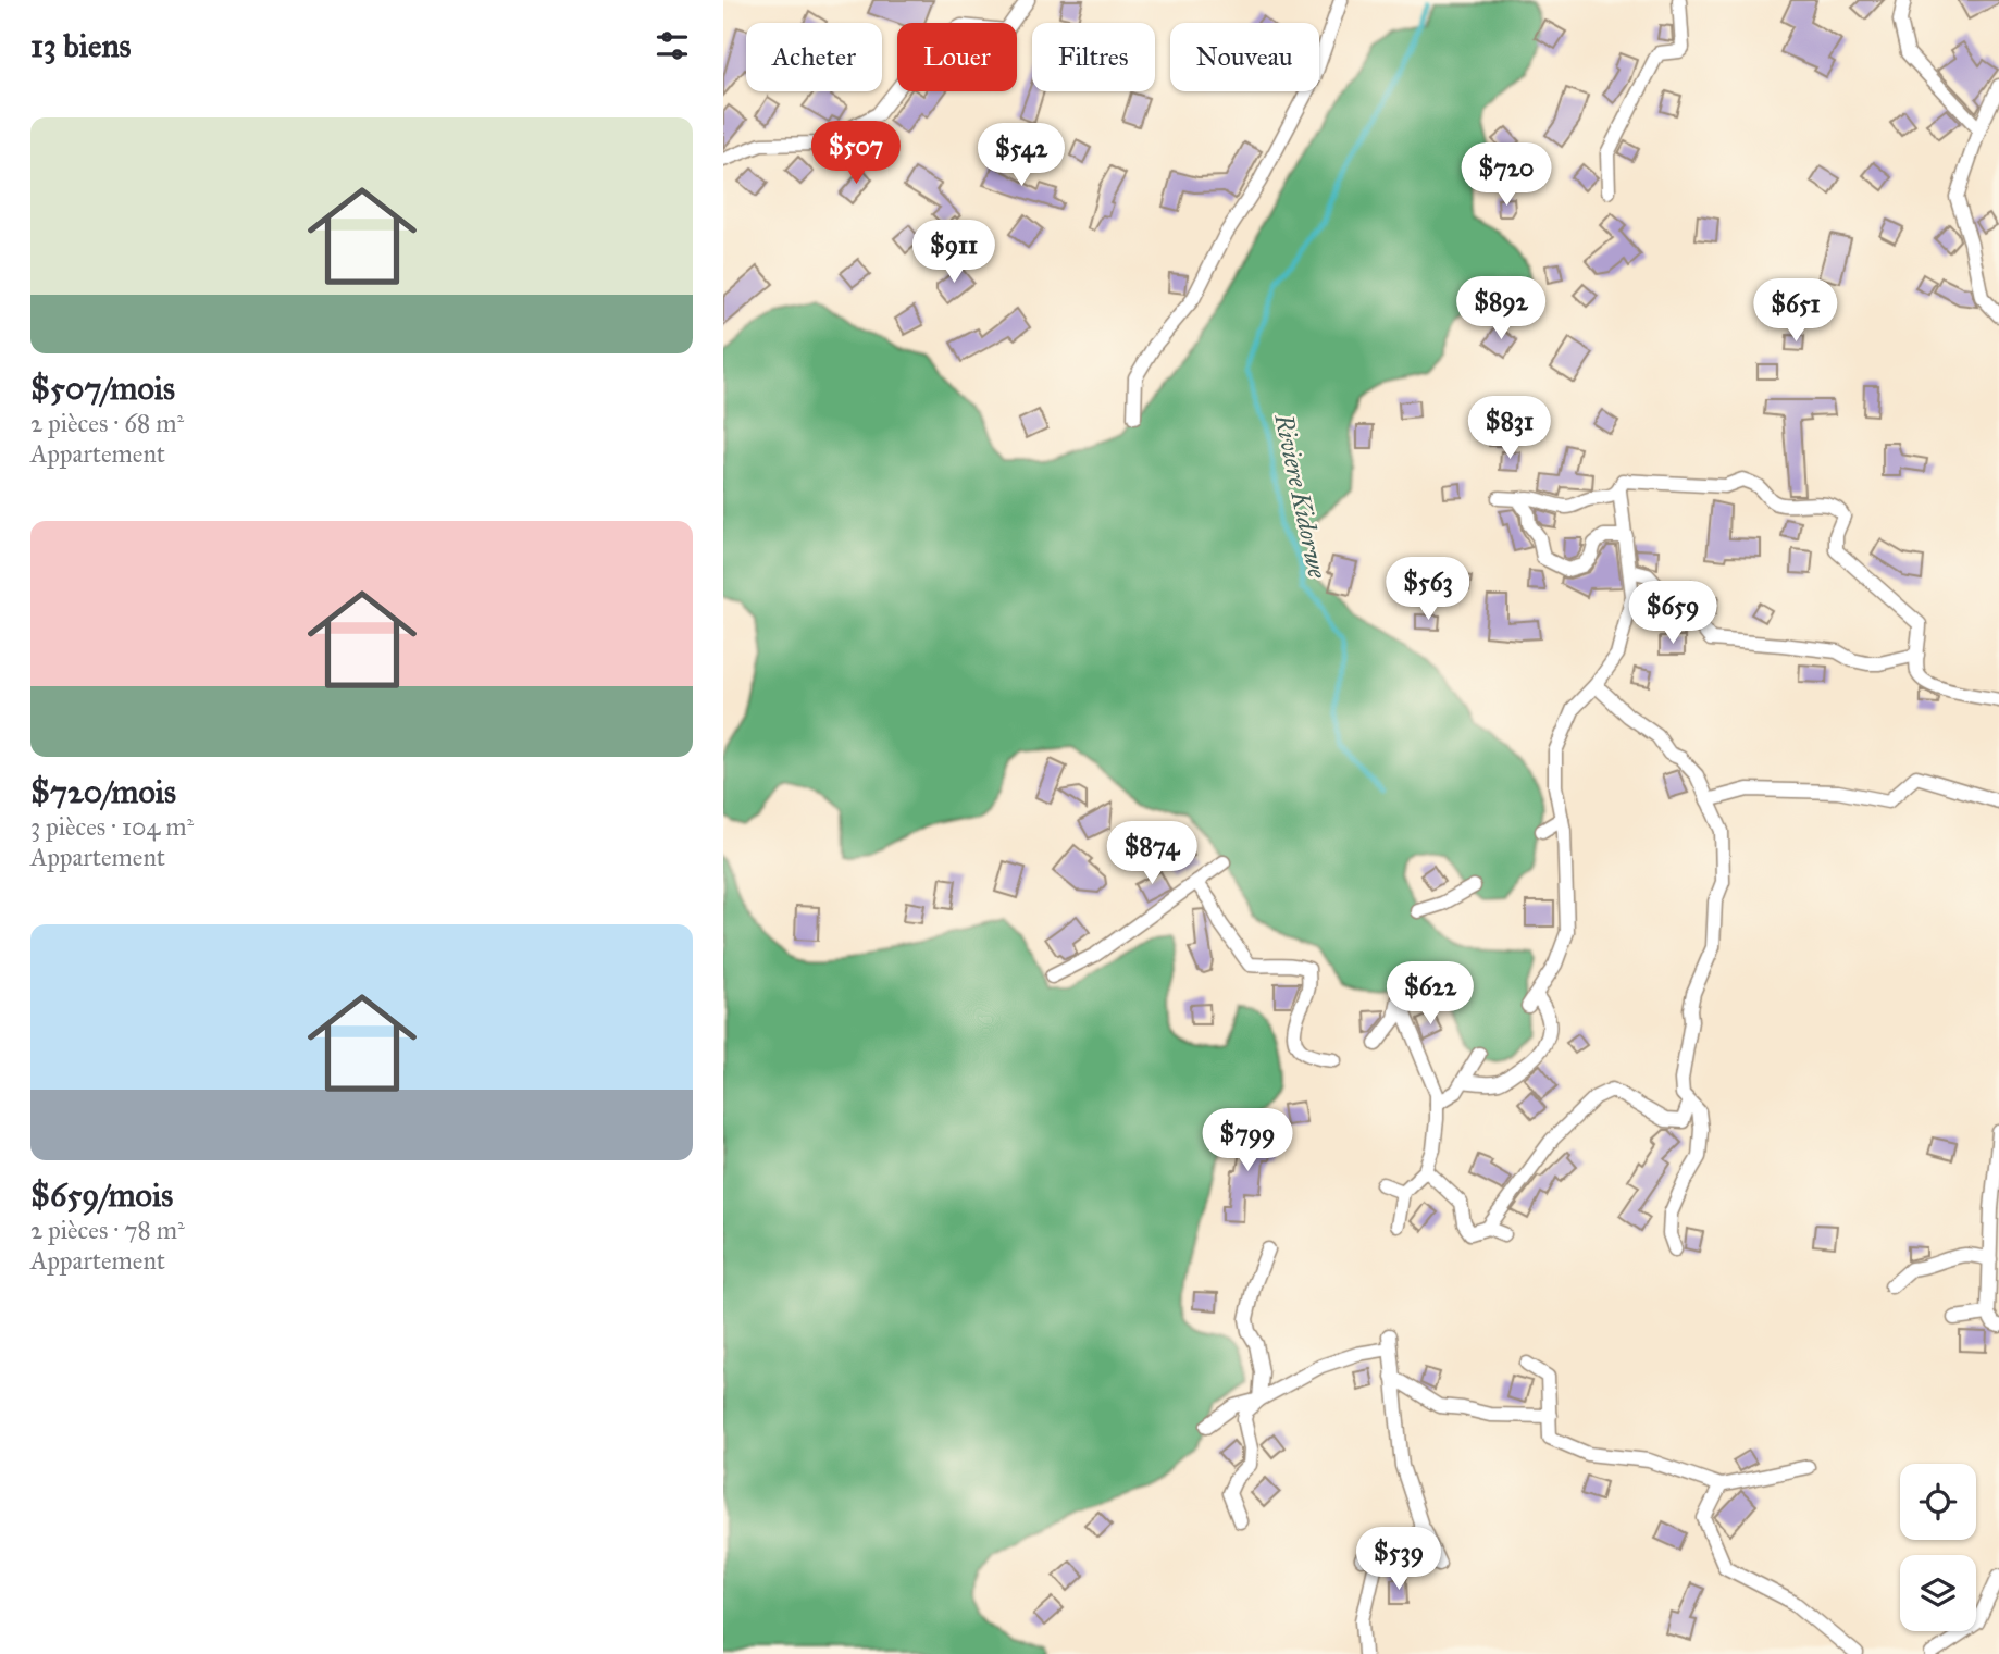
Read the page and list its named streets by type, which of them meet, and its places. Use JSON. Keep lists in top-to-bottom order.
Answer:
{
  "water": ["Riviere Kidorwe"],
  "page": {
    "heading": "13 biens",
    "chip": [
      "Acheter",
      "Louer",
      "Filtres",
      "Nouveau"
    ],
    "list": [
      {
        "name": "$507/mois",
        "note": "2 pièces · 68 m² · Appartement"
      },
      {
        "name": "$720/mois",
        "note": "3 pièces · 104 m² · Appartement"
      },
      {
        "name": "$659/mois",
        "note": "2 pièces · 78 m² · Appartement"
      }
    ],
    "price": [
      "$507",
      "$542",
      "$720",
      "$911",
      "$892",
      "$651",
      "$831",
      "$563",
      "$659",
      "$874",
      "$622",
      "$799",
      "$539"
    ]
  }
}
